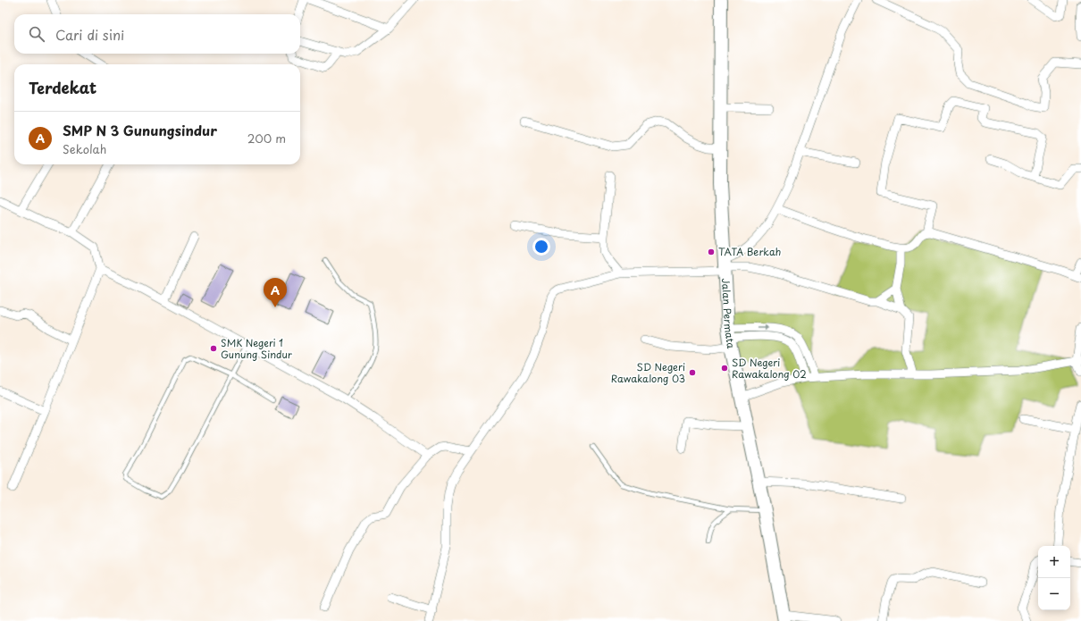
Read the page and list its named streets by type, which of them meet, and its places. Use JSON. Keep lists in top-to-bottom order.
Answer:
{
  "streets": {
    "main road": ["Jalan Permata"]
  },
  "places": [
    "TATA Berkah",
    "SMK Negeri 1 Gunung Sindur",
    "SD Negeri Rawakalong 02",
    "SD Negeri Rawakalong 03"
  ],
  "page": {
    "search": "Cari di sini",
    "heading": "Terdekat",
    "list": [
      {
        "mark": "A",
        "name": "SMP N 3 Gunungsindur",
        "note": "Sekolah",
        "value": "200 m"
      }
    ],
    "pins": "A",
    "map_buttons": ["+", "−"]
  }
}
